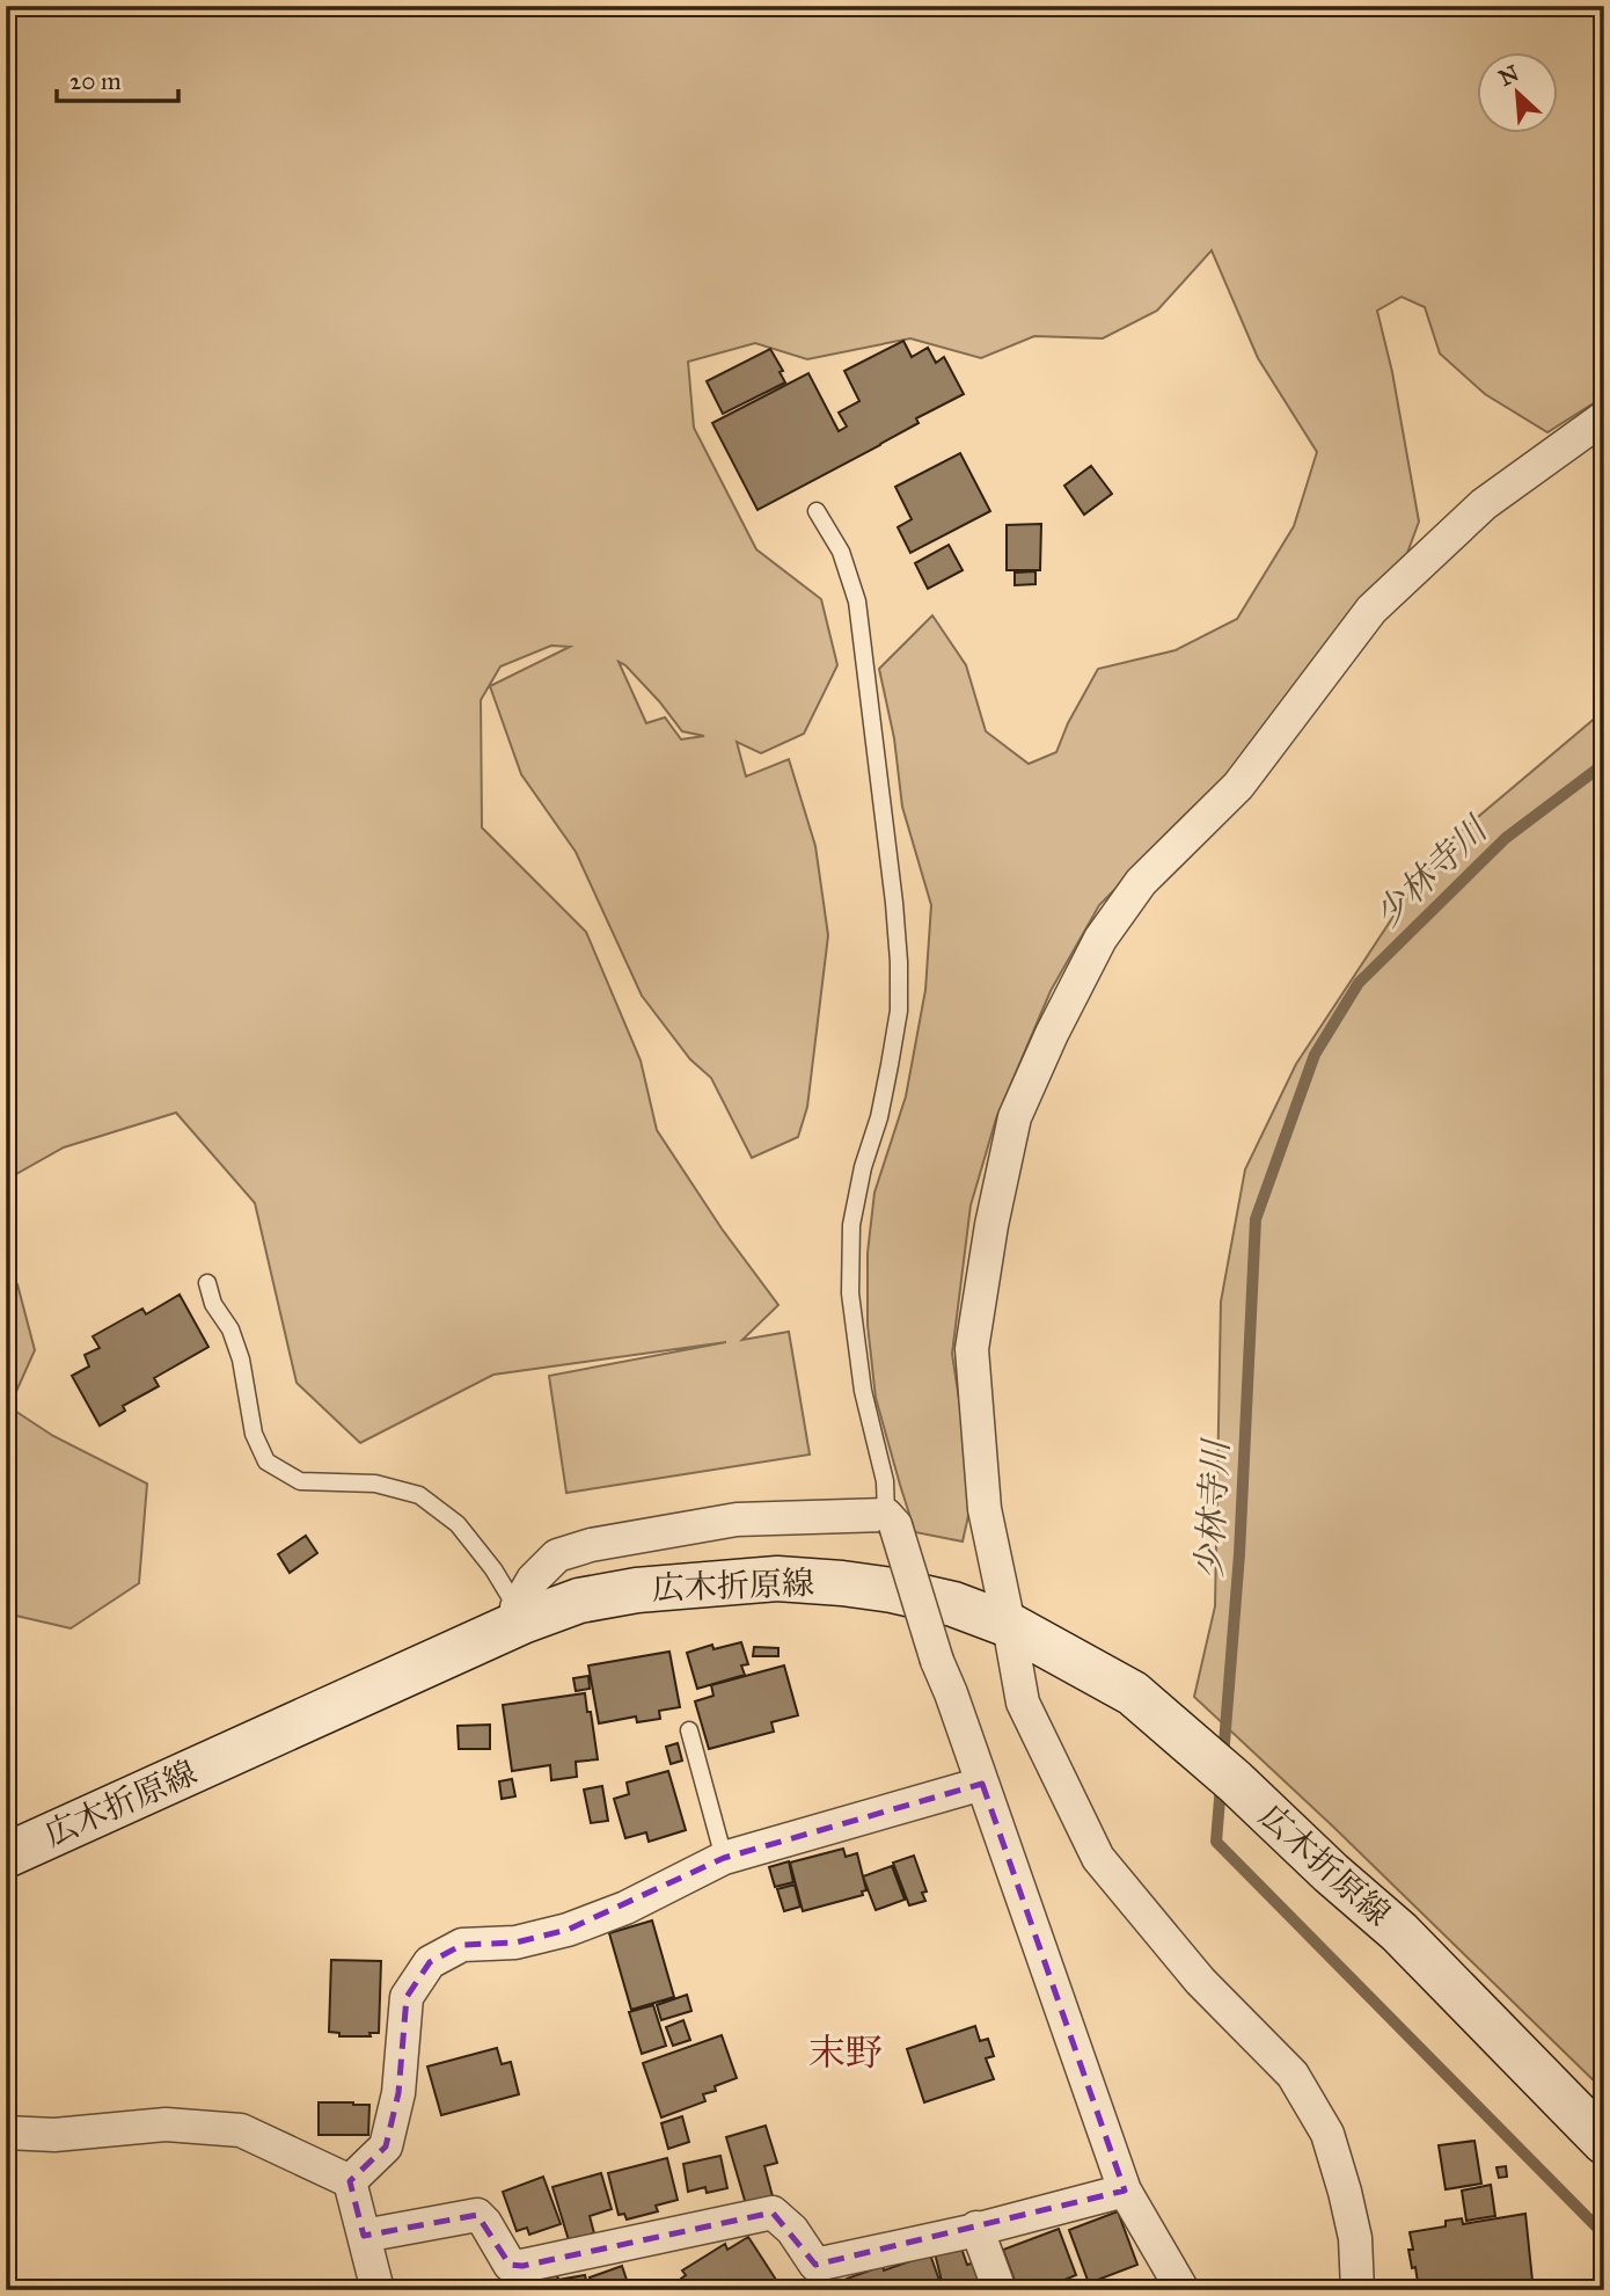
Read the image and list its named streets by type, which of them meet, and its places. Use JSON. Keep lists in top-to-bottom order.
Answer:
{
  "streets": {
    "main road": ["広木折原線"]
  },
  "districts": ["末野"],
  "water": ["少林寺川"],
  "scale_bar": "20 m",
  "north": "top left"
}
